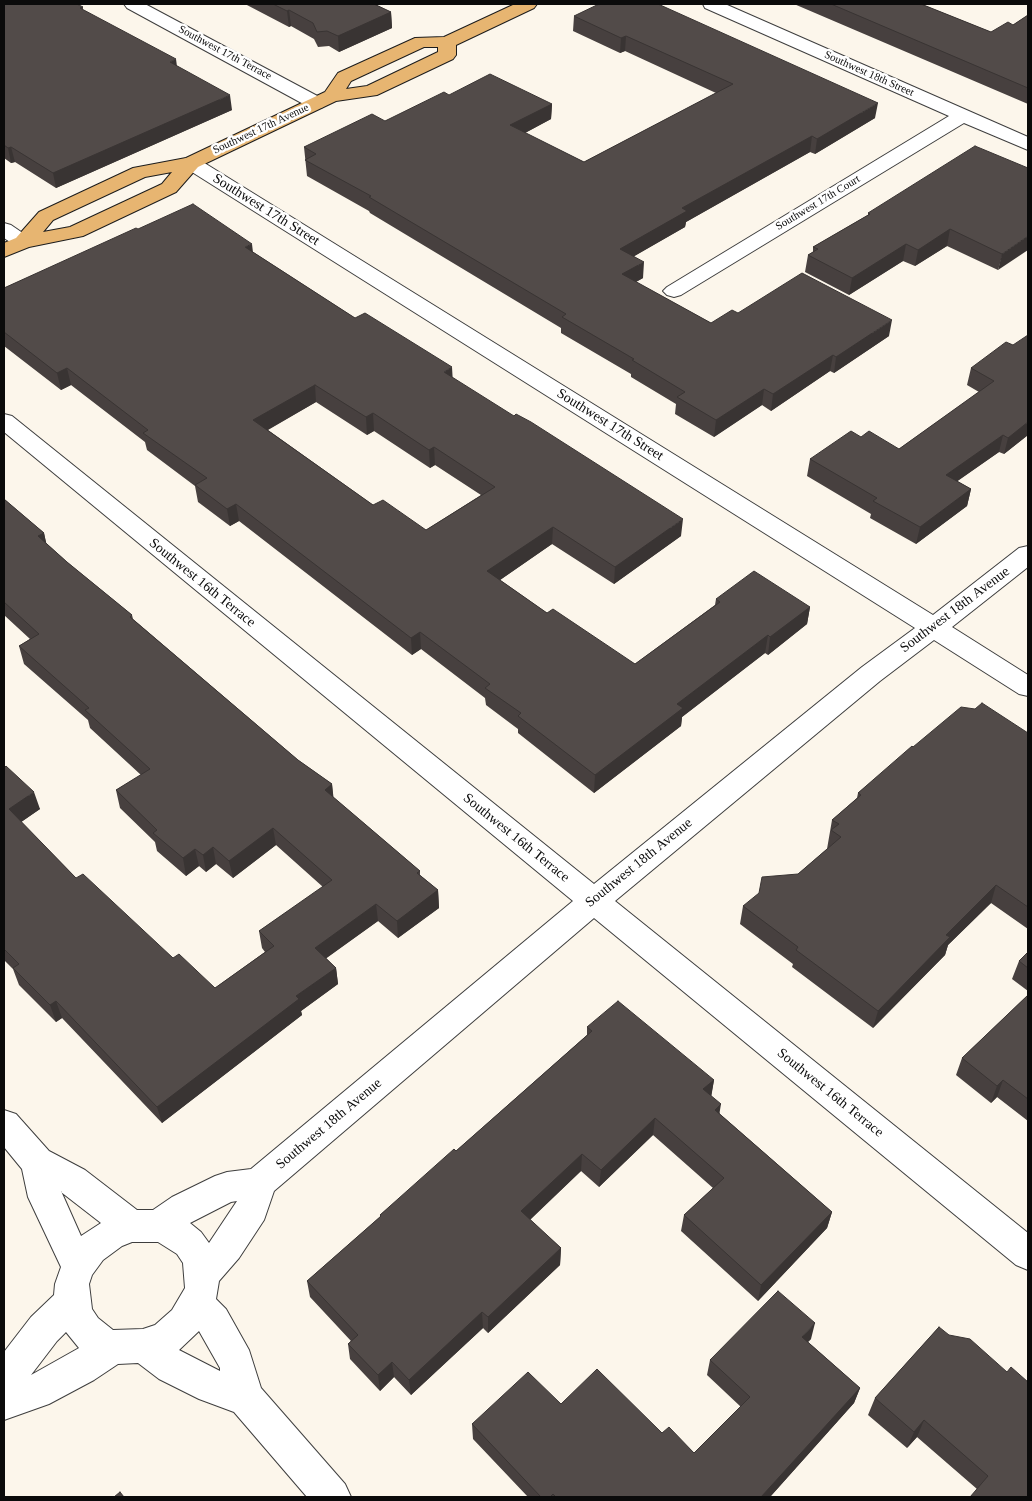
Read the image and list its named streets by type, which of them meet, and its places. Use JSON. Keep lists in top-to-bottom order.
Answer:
{
  "streets": {
    "main road": ["Southwest 17th Avenue"],
    "street": [
      "Southwest 17th Terrace",
      "Southwest 18th Street",
      "Southwest 17th Court",
      "Southwest 17th Street",
      "Southwest 16th Terrace",
      "Southwest 18th Avenue"
    ]
  },
  "crossings": [
    ["Southwest 17th Terrace", "Southwest 17th Avenue"],
    ["Southwest 18th Street", "Southwest 17th Court"],
    ["Southwest 17th Avenue", "Southwest 17th Street"],
    ["Southwest 17th Street", "Southwest 18th Avenue"],
    ["Southwest 16th Terrace", "Southwest 18th Avenue"]
  ]
}
